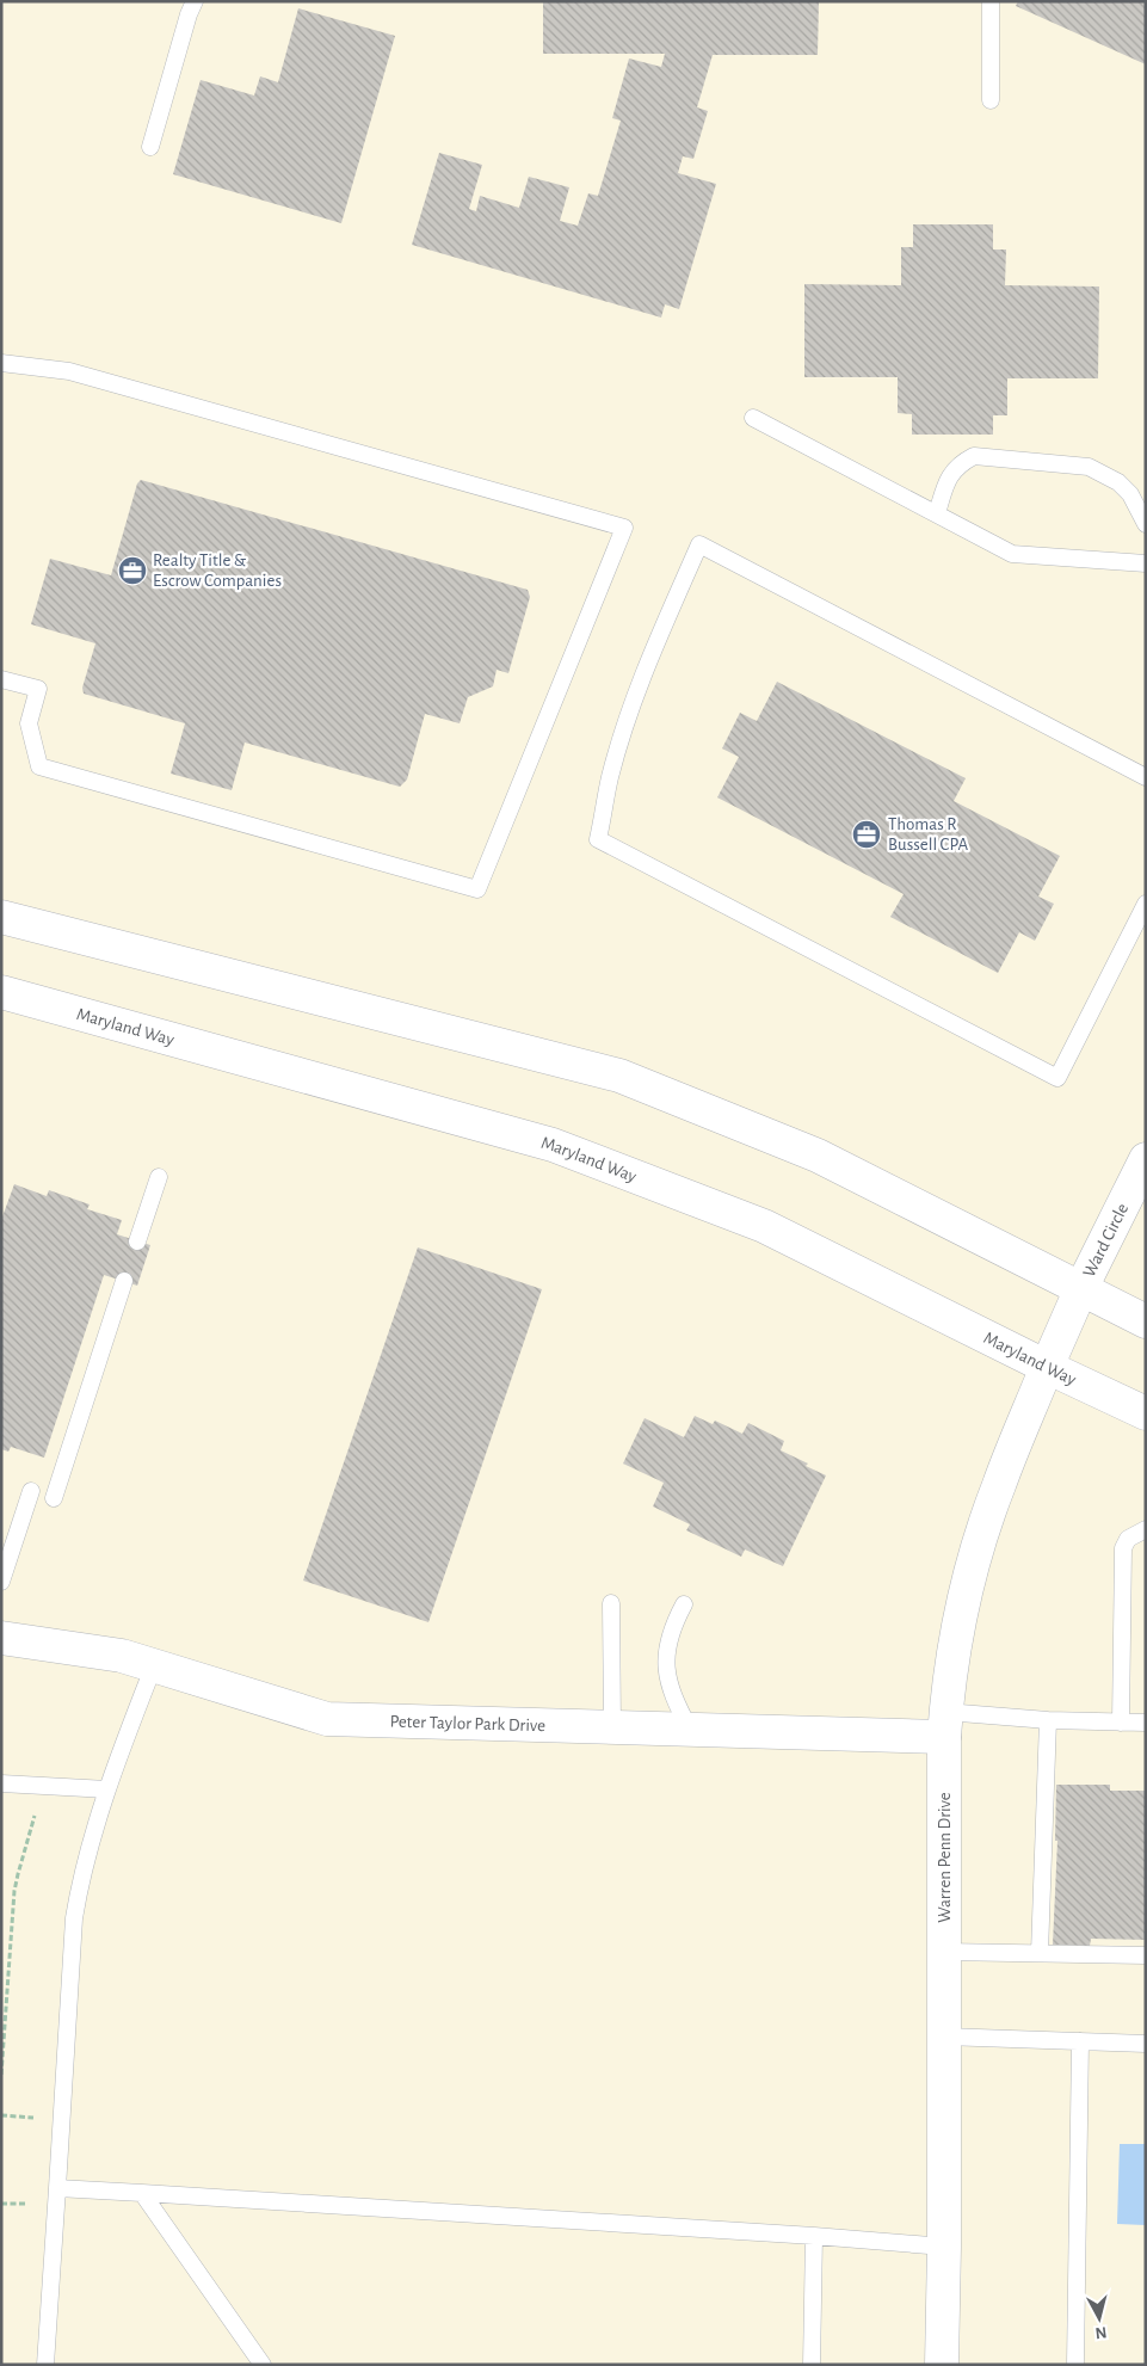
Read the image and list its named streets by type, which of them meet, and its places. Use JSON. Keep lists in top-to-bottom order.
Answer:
{
  "streets": {
    "main road": [
      "Maryland Way",
      "Ward Circle",
      "Peter Taylor Park Drive",
      "Warren Penn Drive"
    ]
  },
  "crossings": [
    ["Maryland Way", "Ward Circle"],
    ["Maryland Way", "Warren Penn Drive"],
    ["Ward Circle", "Warren Penn Drive"],
    ["Peter Taylor Park Drive", "Warren Penn Drive"]
  ],
  "places": {
    "office": ["Realty Title & Escrow Companies", "Thomas R Bussell CPA"]
  },
  "north": "bottom"
}
